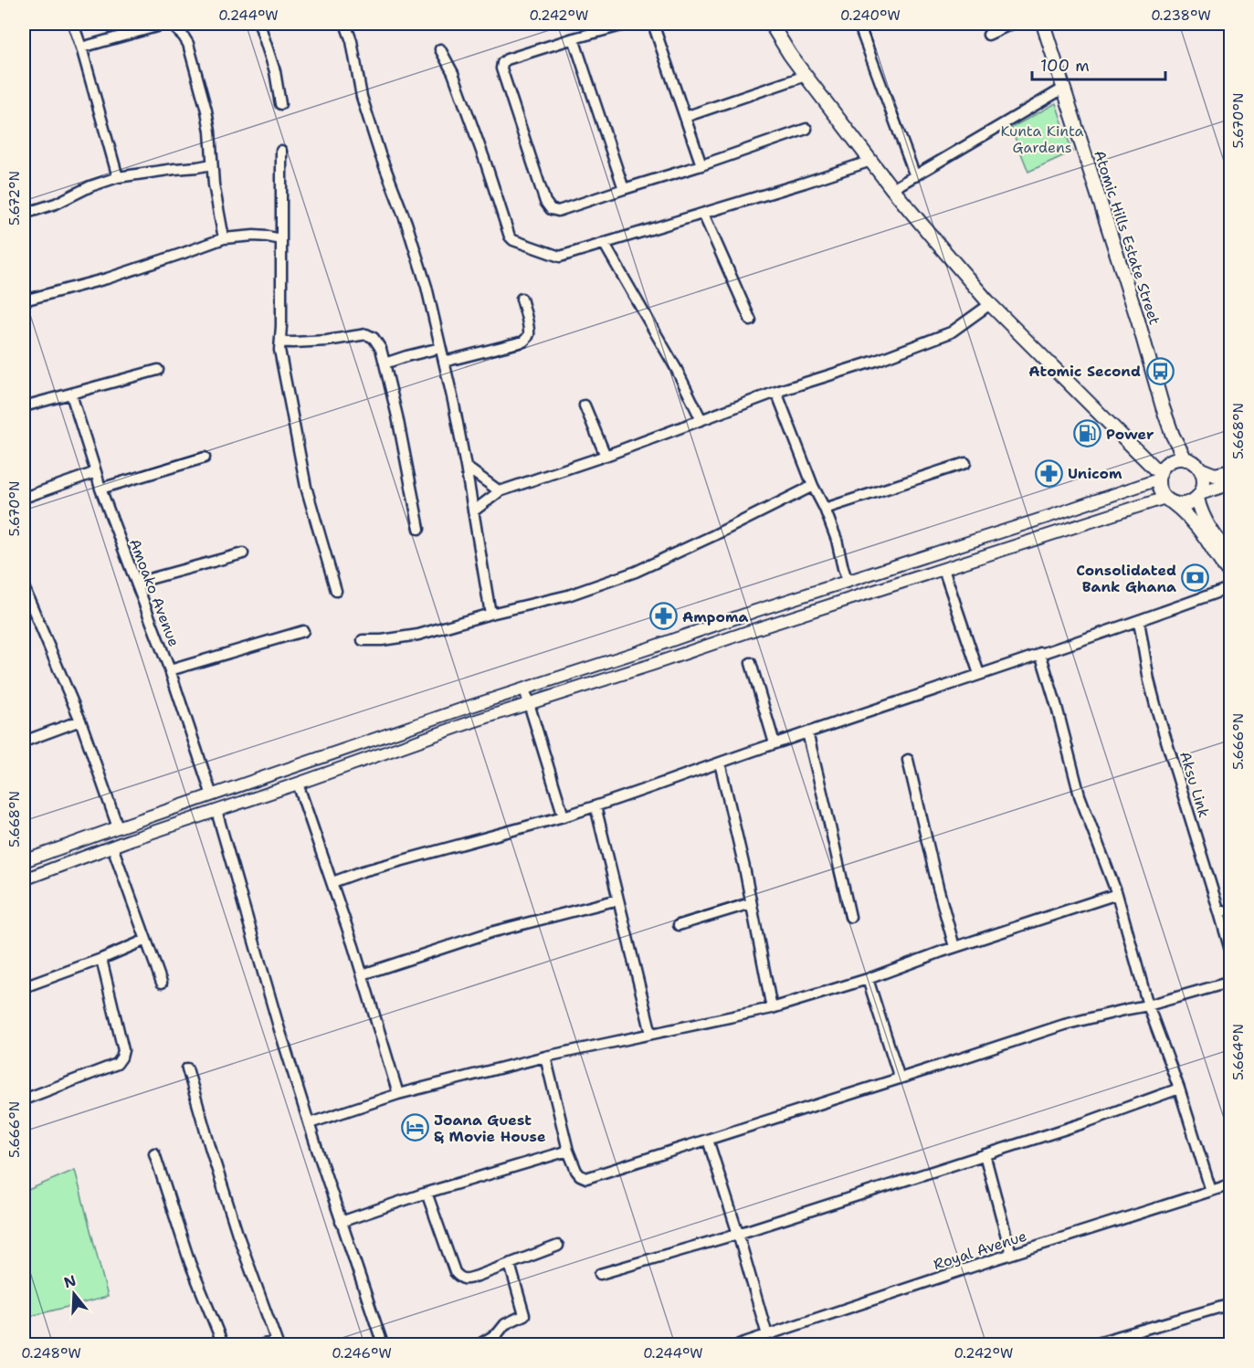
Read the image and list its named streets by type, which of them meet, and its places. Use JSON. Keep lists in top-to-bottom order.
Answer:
{
  "streets": {
    "main road": ["Atomic Hills Estate Street"],
    "street": ["Amoako Avenue", "Aksu Link", "Royal Avenue"]
  },
  "parks": ["Kunta Kinta Gardens"],
  "places": {
    "bus stop": ["Atomic Second"],
    "fuel station": ["Power"],
    "pharmacy": ["Unicom", "Ampoma"],
    "bank": ["Consolidated Bank Ghana"],
    "hotel": ["Joana Guest & Movie House"]
  },
  "scale_bar": "100 m",
  "north": "top",
  "coordinates": [
    "0.244°W",
    "0.242°W",
    "0.240°W",
    "0.238°W",
    "5.670°N",
    "5.672°N",
    "5.668°N",
    "5.666°N",
    "5.664°N",
    "0.248°W",
    "0.246°W"
  ]
}
